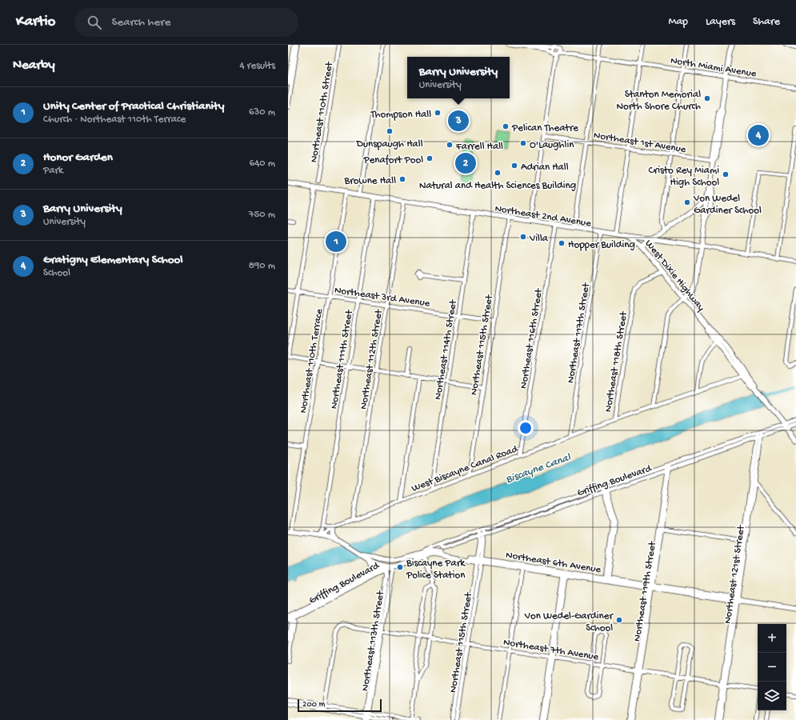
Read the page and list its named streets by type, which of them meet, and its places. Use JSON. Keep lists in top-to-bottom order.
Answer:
{
  "streets": {
    "main road": [
      "Northeast 2nd Avenue",
      "West Dixie Highway",
      "Griffing Boulevard",
      "Northeast 6th Avenue"
    ],
    "street": [
      "North Miami Avenue",
      "Northeast 110th Street",
      "Northeast 1st Avenue",
      "Northeast 3rd Avenue",
      "Northeast 117th Street",
      "Northeast 116th Street",
      "Northeast 115th Street",
      "Northeast 114th Street",
      "Northeast 111th Street",
      "Northeast 112th Street",
      "Northeast 110th Terrace",
      "Northeast 118th Street",
      "West Biscayne Canal Road",
      "Northeast 121st Street",
      "Northeast 119th Street",
      "Northeast 113th Street",
      "Northeast 7th Avenue"
    ]
  },
  "crossings": [
    ["Northeast 2nd Avenue", "West Dixie Highway"],
    ["Northeast 2nd Avenue", "Northeast 117th Street"],
    ["Northeast 2nd Avenue", "Northeast 116th Street"],
    ["Northeast 2nd Avenue", "Northeast 115th Street"],
    ["Northeast 2nd Avenue", "Northeast 114th Street"],
    ["Northeast 2nd Avenue", "Northeast 111th Street"],
    ["Northeast 2nd Avenue", "Northeast 112th Street"],
    ["Northeast 2nd Avenue", "Northeast 110th Terrace"],
    ["West Dixie Highway", "Northeast 118th Street"],
    ["West Dixie Highway", "West Biscayne Canal Road"],
    ["West Dixie Highway", "Griffing Boulevard"],
    ["Northeast 3rd Avenue", "Northeast 115th Street"],
    ["Northeast 3rd Avenue", "Northeast 114th Street"],
    ["Northeast 3rd Avenue", "Northeast 111th Street"],
    ["Northeast 3rd Avenue", "Northeast 112th Street"],
    ["Northeast 3rd Avenue", "Northeast 110th Terrace"],
    ["Northeast 117th Street", "West Biscayne Canal Road"],
    ["Northeast 116th Street", "West Biscayne Canal Road"],
    ["Northeast 115th Street", "West Biscayne Canal Road"],
    ["Northeast 115th Street", "Griffing Boulevard"],
    ["Northeast 115th Street", "Northeast 6th Avenue"],
    ["Northeast 115th Street", "Northeast 7th Avenue"],
    ["Northeast 114th Street", "West Biscayne Canal Road"],
    ["Northeast 111th Street", "West Biscayne Canal Road"],
    ["Northeast 111th Street", "Northeast 6th Avenue"],
    ["Northeast 112th Street", "West Biscayne Canal Road"],
    ["Northeast 110th Terrace", "Northeast 6th Avenue"],
    ["Northeast 118th Street", "West Biscayne Canal Road"],
    ["West Biscayne Canal Road", "Northeast 6th Avenue"],
    ["Griffing Boulevard", "Northeast 6th Avenue"],
    ["Griffing Boulevard", "Northeast 121st Street"],
    ["Griffing Boulevard", "Northeast 119th Street"],
    ["Griffing Boulevard", "Northeast 113th Street"],
    ["Northeast 6th Avenue", "Northeast 121st Street"],
    ["Northeast 6th Avenue", "Northeast 119th Street"],
    ["Northeast 6th Avenue", "Northeast 113th Street"],
    ["Northeast 121st Street", "Northeast 7th Avenue"],
    ["Northeast 119th Street", "Northeast 7th Avenue"],
    ["Northeast 113th Street", "Northeast 7th Avenue"]
  ],
  "water": ["Biscayne Canal"],
  "places": [
    "Stanton Memorial North Shore Church",
    "Thompson Hall",
    "Pelican Theatre",
    "Dunspaugh Hall",
    "O'Laughlin",
    "Farrell Hall",
    "Penafort Pool",
    "Adrian Hall",
    "Natural and Health Sciences Building",
    "Cristo Rey Miami High School",
    "Browne Hall",
    "Von Wedel Gardiner School",
    "Villa",
    "Hopper Building",
    "Biscayne Park Police Station",
    "Von Wedel-Gardiner School"
  ],
  "scale_bar": "200 m",
  "page": {
    "header": "Kartio",
    "search": "Search here",
    "nav": ["Map", "Layers", "Share"],
    "heading": ["Nearby", "4 results"],
    "popup": ["Barry University", "University"],
    "list": [
      {
        "mark": "1",
        "name": "Unity Center of Practical Christianity",
        "note": "Church · Northeast 110th Terrace",
        "value": "630 m"
      },
      {
        "mark": "2",
        "name": "Honor Garden",
        "note": "Park",
        "value": "640 m"
      },
      {
        "mark": "3",
        "name": "Barry University",
        "note": "University",
        "value": "750 m"
      },
      {
        "mark": "4",
        "name": "Gratigny Elementary School",
        "note": "School",
        "value": "890 m"
      }
    ],
    "pins": [
      "3",
      "4",
      "2",
      "1"
    ],
    "map_buttons": ["+", "−"],
    "scale": "200 m"
  }
}
